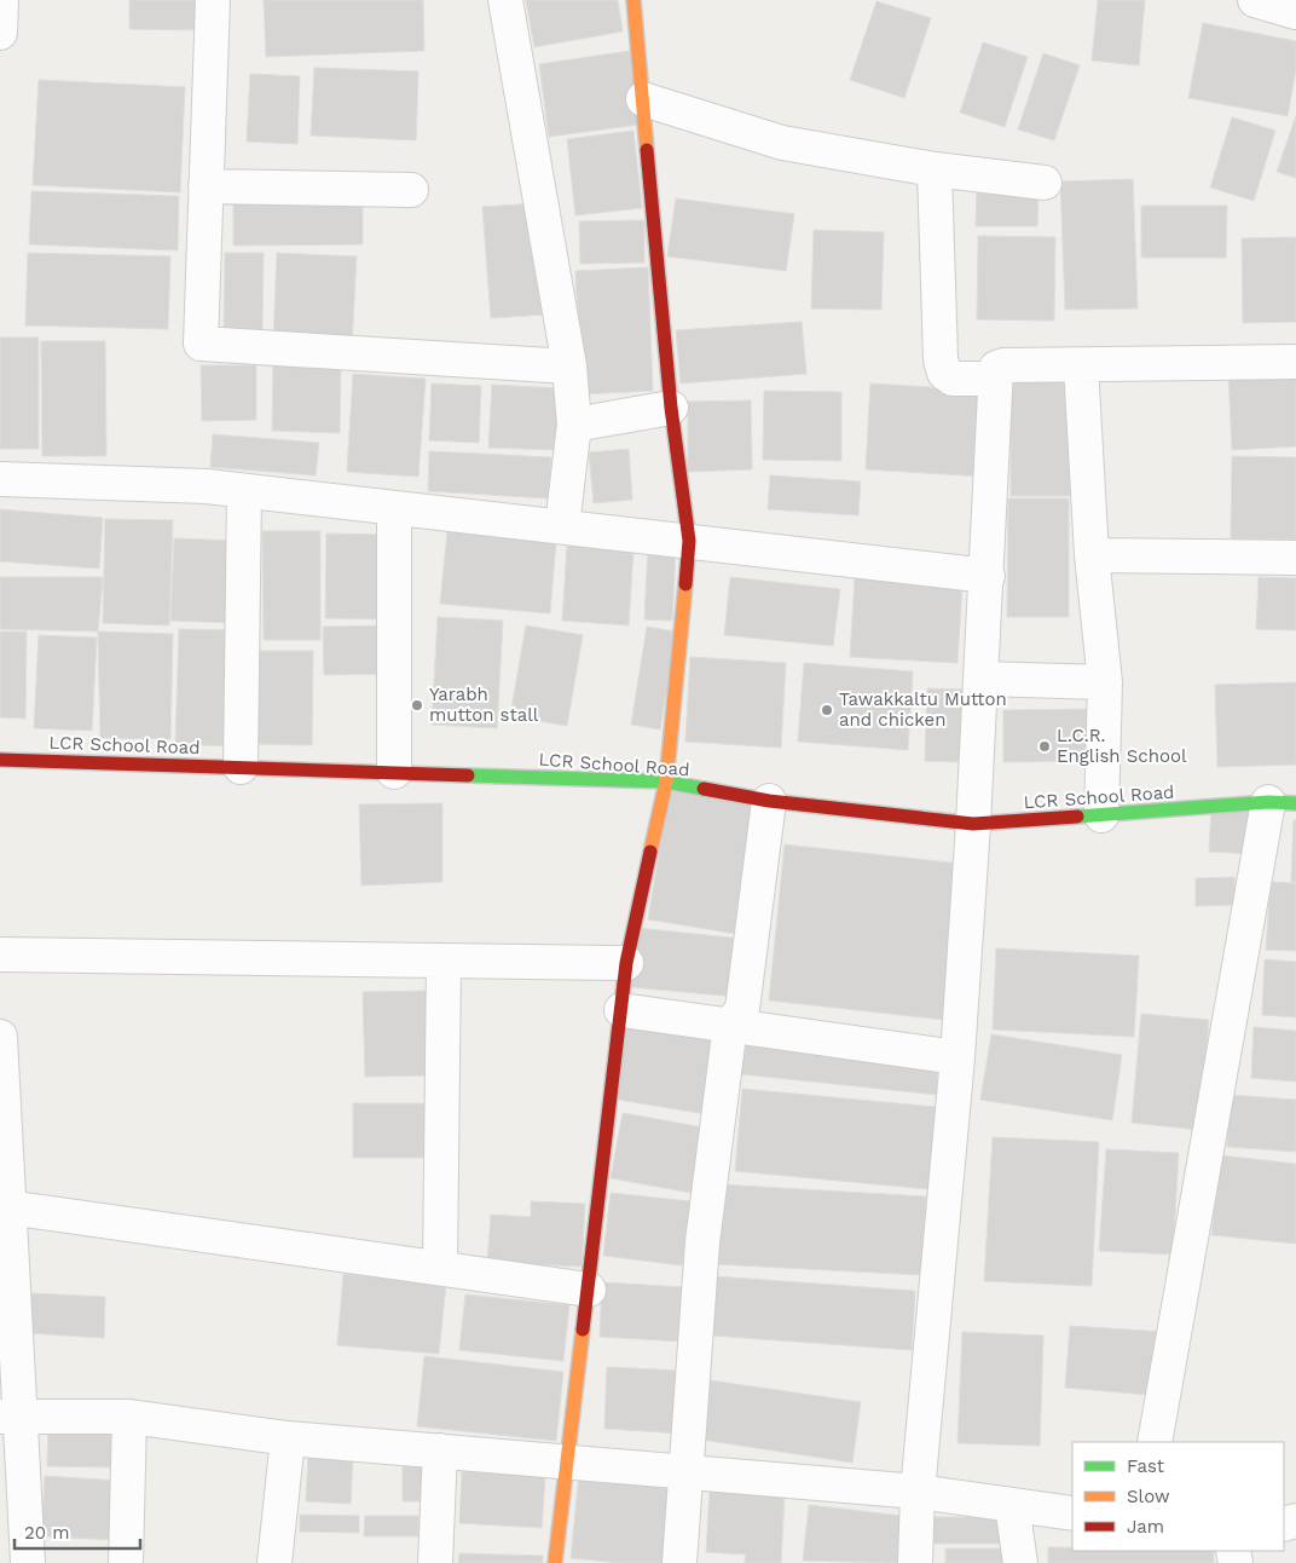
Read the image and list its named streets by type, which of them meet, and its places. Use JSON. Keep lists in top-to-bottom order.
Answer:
{
  "streets": {
    "street": ["LCR School Road"]
  },
  "places": ["Yarabh mutton stall", "Tawakkaltu Mutton and chicken", "L.C.R. English School"],
  "legend": ["Fast", "Slow", "Jam"],
  "scale_bar": "20 m"
}
